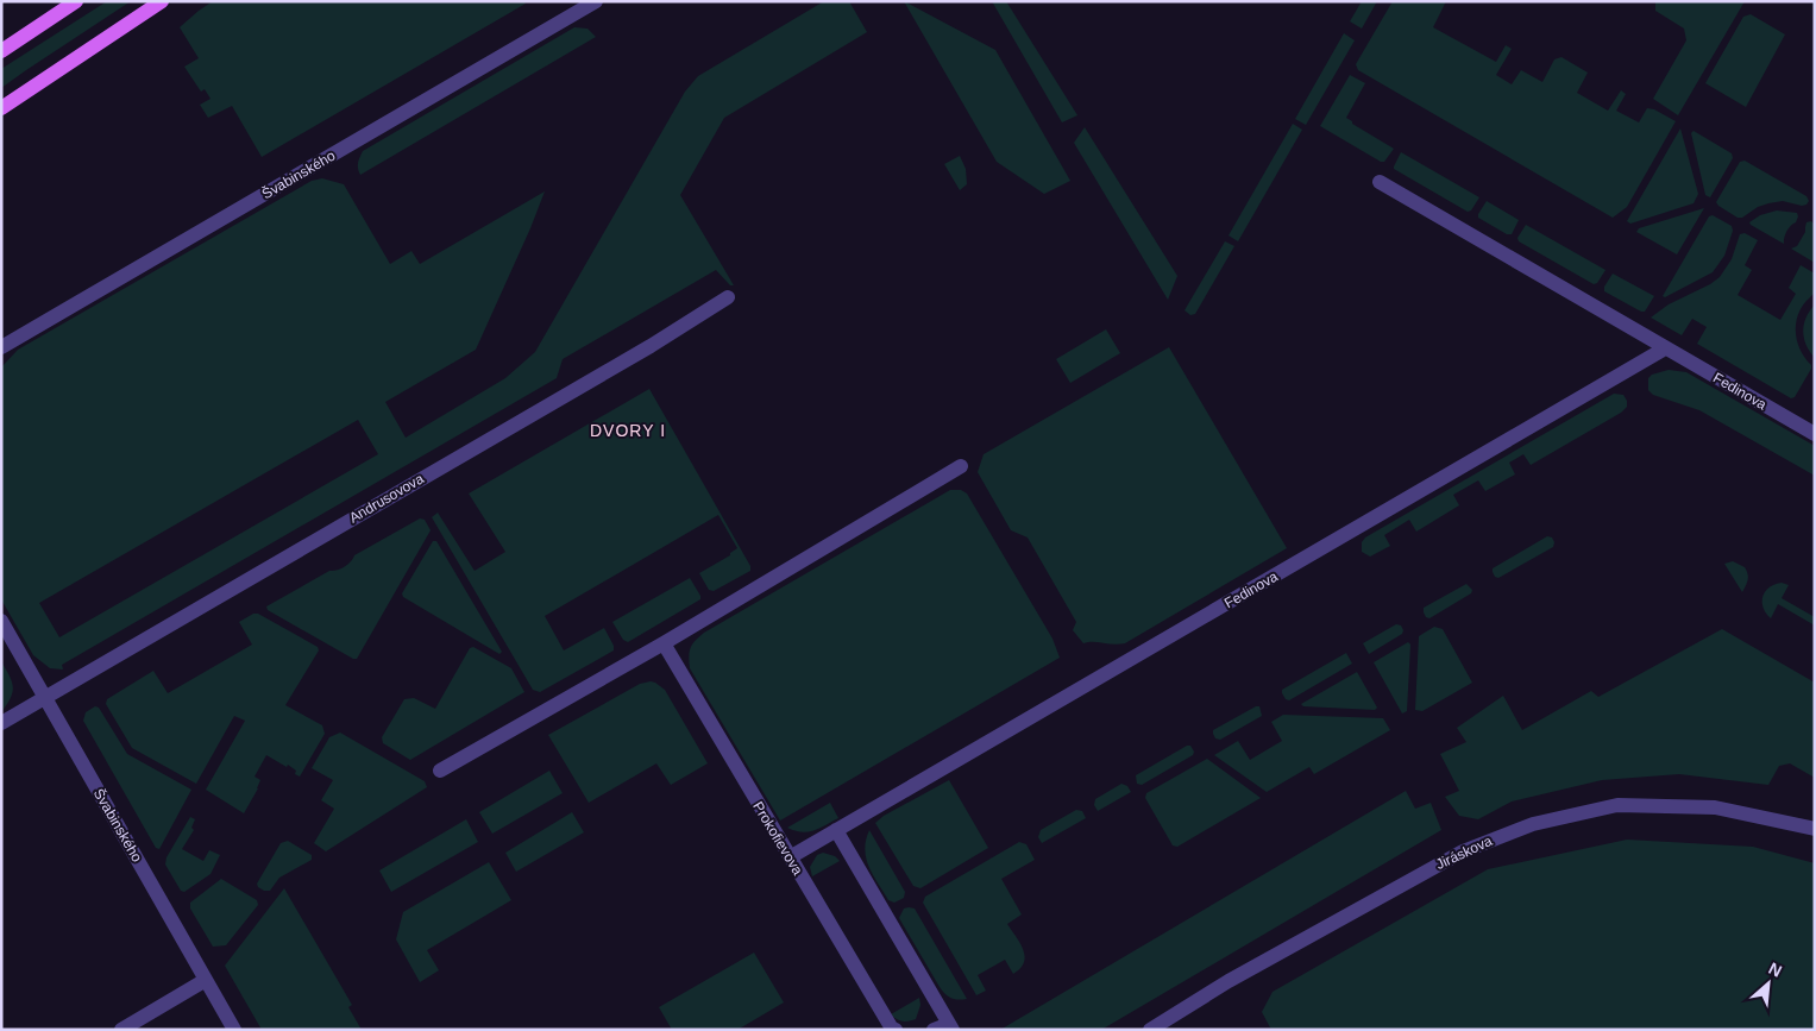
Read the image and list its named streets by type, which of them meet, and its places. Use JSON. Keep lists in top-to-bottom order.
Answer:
{
  "streets": {
    "street": [
      "Švabinského",
      "Fedinova",
      "Andrusovova",
      "Prokofievova",
      "Jiráskova"
    ]
  },
  "crossings": [
    ["Švabinského", "Andrusovova"],
    ["Fedinova", "Prokofievova"]
  ],
  "districts": ["DVORY I"],
  "north": "top right"
}
